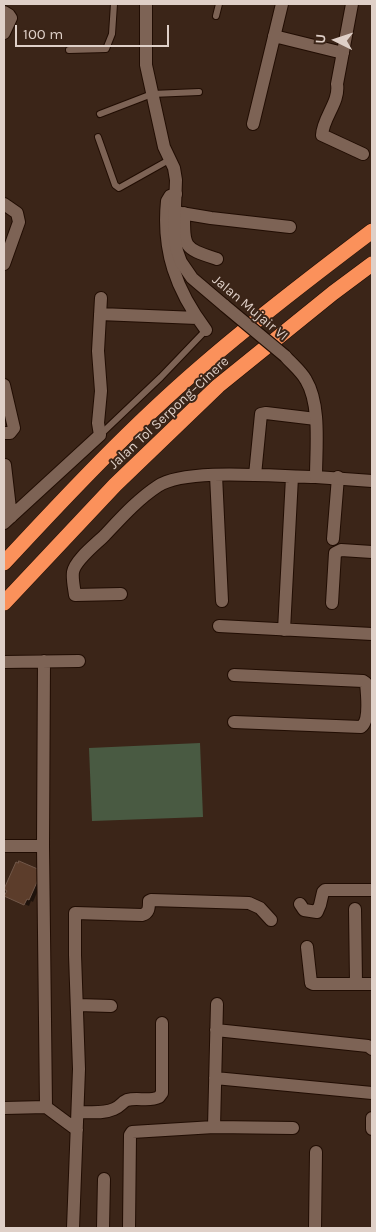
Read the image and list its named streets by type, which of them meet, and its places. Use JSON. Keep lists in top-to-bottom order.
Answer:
{
  "streets": {
    "highway": ["Jalan Tol Serpong–Cinere"],
    "street": ["Jalan Mujair VI"]
  },
  "scale_bar": "100 m",
  "north": "left"
}
